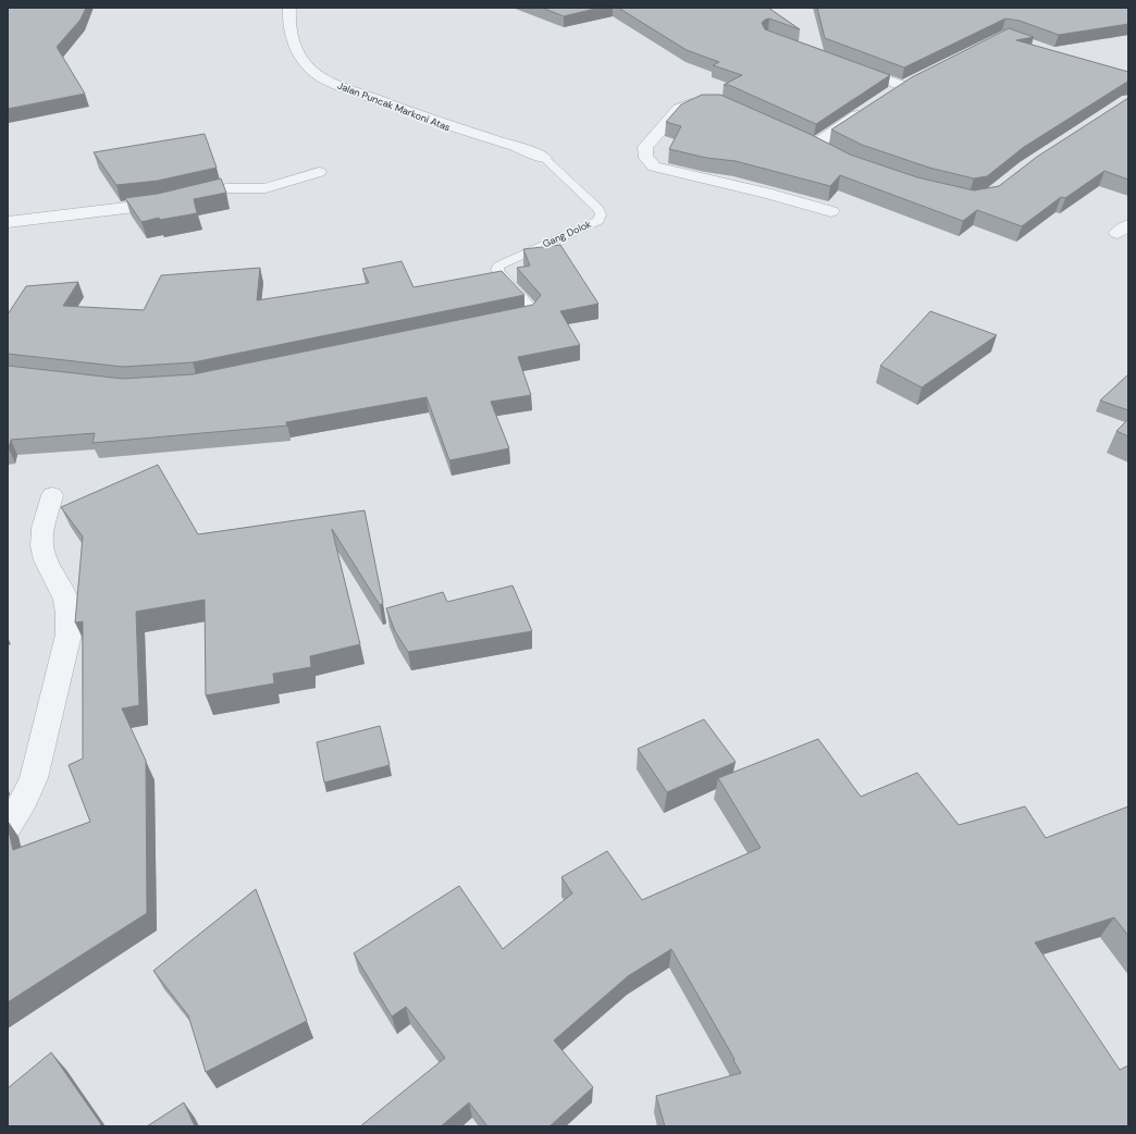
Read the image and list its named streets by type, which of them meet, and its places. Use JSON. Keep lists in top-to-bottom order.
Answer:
{
  "streets": {
    "street": ["Jalan Puncak Markoni Atas"],
    "lane": ["Gang Dolok"]
  },
  "crossings": [
    ["Jalan Puncak Markoni Atas", "Gang Dolok"]
  ]
}
